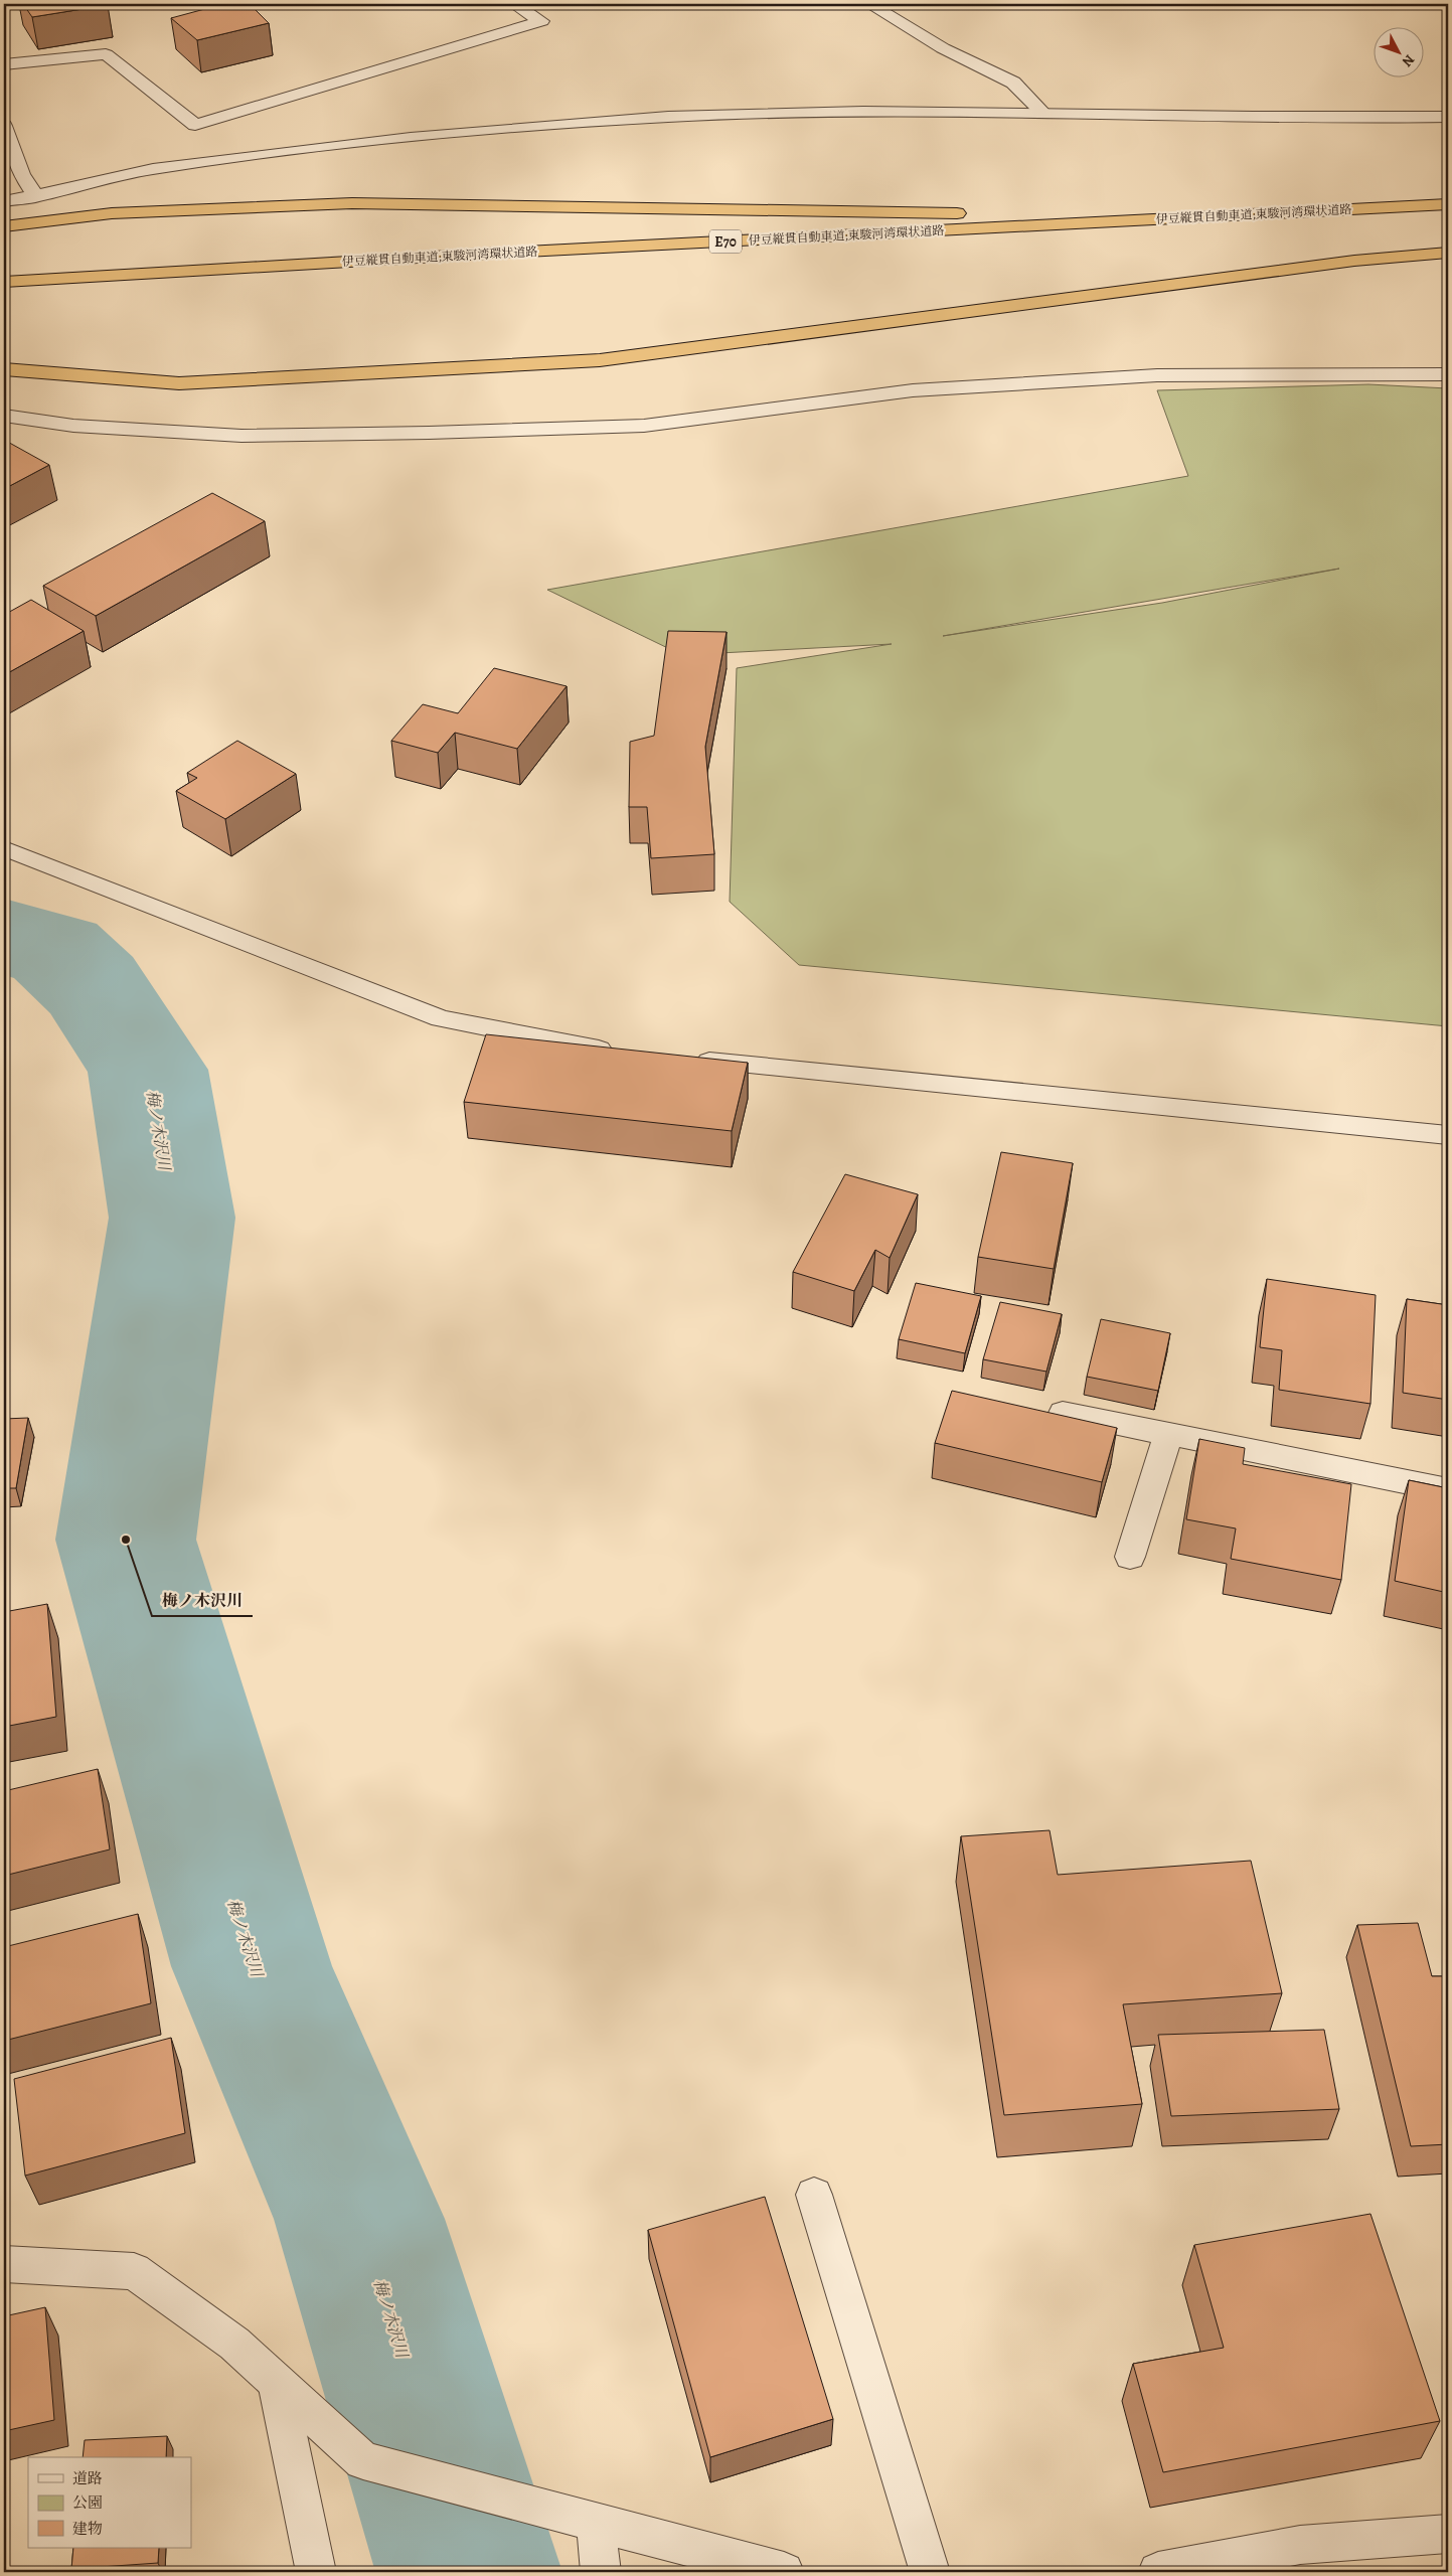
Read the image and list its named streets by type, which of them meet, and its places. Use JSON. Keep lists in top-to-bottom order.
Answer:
{
  "streets": {
    "highway": ["伊豆縦貫自動車道;東駿河湾環状道路", "E70"]
  },
  "water": ["梅ノ木沢川"],
  "places": ["梅ノ木沢川"],
  "legend": ["道路", "公園", "建物"],
  "north": "bottom right"
}
